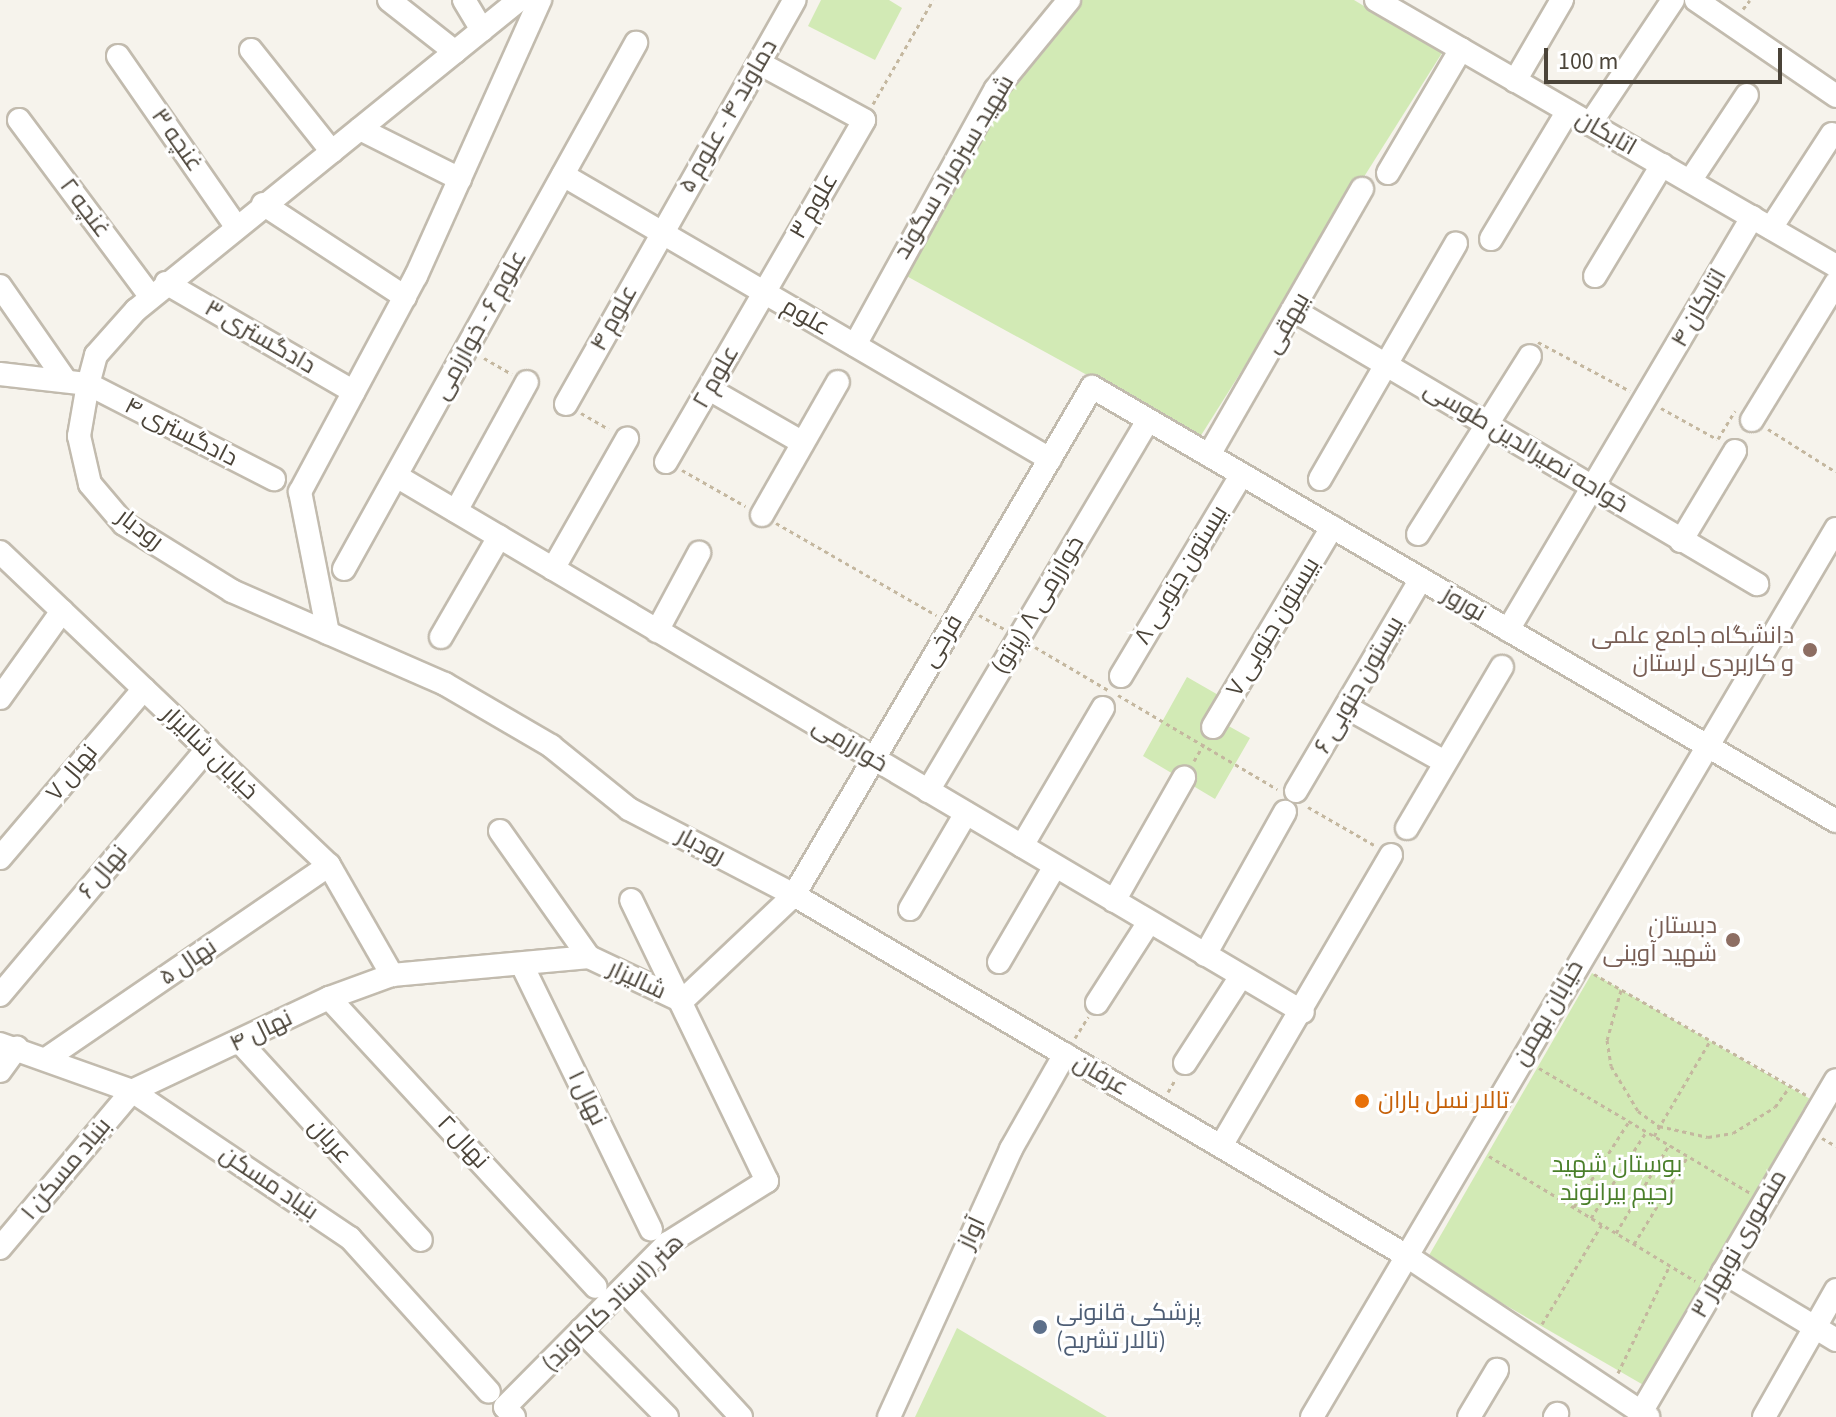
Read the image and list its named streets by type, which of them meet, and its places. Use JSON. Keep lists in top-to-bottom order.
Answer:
{
  "streets": {
    "street": [
      "دماوند ۴ - علوم ۵",
      "اتابکان",
      "غنچه ۳",
      "شهید سبزمراد سگوند",
      "علوم ۳",
      "غنچه ۲",
      "اتابکان ۴",
      "علوم",
      "علوم ۴",
      "بیهقی",
      "علوم ۶ - خوارزمی",
      "دادگستری ۳",
      "علوم ۲",
      "دادگستری ۴",
      "خواجه نصیرالدین طوسی",
      "رودبار",
      "بیستون جنوبی ۸",
      "نوروز",
      "خوارزمی ۸ (پرتو)",
      "بیستون جنوبی ۷",
      "فرخی",
      "بیستون جنوبی ۶",
      "خوارزمی",
      "خیابان شالیزار",
      "نهال ۷",
      "نهال ۶",
      "نهال ۵",
      "شالیزار",
      "خیابان بهمن",
      "نهال ۴",
      "عرفان",
      "نهال ۱",
      "عربان",
      "نهال ۲",
      "بنیاد مسکن ۱",
      "بنیاد مسکن",
      "آواز",
      "منصوری نوبهار ۳",
      "هنر (استاد کاکاوند)"
    ]
  },
  "crossings": [
    ["دماوند ۴ - علوم ۵", "علوم"],
    ["دماوند ۴ - علوم ۵", "علوم ۴"],
    ["اتابکان", "اتابکان ۴"],
    ["غنچه ۳", "رودبار"],
    ["شهید سبزمراد سگوند", "علوم"],
    ["علوم ۳", "علوم"],
    ["علوم ۳", "علوم ۲"],
    ["غنچه ۲", "دادگستری ۳"],
    ["غنچه ۲", "رودبار"],
    ["اتابکان ۴", "خواجه نصیرالدین طوسی"],
    ["اتابکان ۴", "نوروز"],
    ["علوم", "علوم ۴"],
    ["علوم", "علوم ۶ - خوارزمی"],
    ["علوم", "علوم ۲"],
    ["علوم", "فرخی"],
    ["بیهقی", "خواجه نصیرالدین طوسی"],
    ["بیهقی", "نوروز"],
    ["علوم ۶ - خوارزمی", "خوارزمی"],
    ["دادگستری ۳", "رودبار"],
    ["دادگستری ۴", "رودبار"],
    ["رودبار", "فرخی"],
    ["رودبار", "شالیزار"],
    ["رودبار", "عرفان"],
    ["بیستون جنوبی ۸", "نوروز"],
    ["نوروز", "خوارزمی ۸ (پرتو)"],
    ["نوروز", "بیستون جنوبی ۷"],
    ["نوروز", "فرخی"],
    ["نوروز", "بیستون جنوبی ۶"],
    ["نوروز", "خیابان بهمن"],
    ["خوارزمی ۸ (پرتو)", "خوارزمی"],
    ["فرخی", "خوارزمی"],
    ["فرخی", "شالیزار"],
    ["فرخی", "عرفان"],
    ["بیستون جنوبی ۶", "خوارزمی"],
    ["خیابان شالیزار", "نهال ۷"],
    ["خیابان شالیزار", "نهال ۶"],
    ["خیابان شالیزار", "نهال ۵"],
    ["خیابان شالیزار", "شالیزار"],
    ["خیابان شالیزار", "نهال ۴"],
    ["نهال ۵", "بنیاد مسکن"],
    ["شالیزار", "نهال ۴"],
    ["شالیزار", "عرفان"],
    ["شالیزار", "نهال ۱"],
    ["شالیزار", "هنر (استاد کاکاوند)"],
    ["خیابان بهمن", "عرفان"],
    ["نهال ۴", "عربان"],
    ["نهال ۴", "نهال ۲"],
    ["نهال ۴", "بنیاد مسکن ۱"],
    ["نهال ۴", "بنیاد مسکن"],
    ["عرفان", "آواز"],
    ["عرفان", "منصوری نوبهار ۳"],
    ["بنیاد مسکن ۱", "بنیاد مسکن"],
    ["بنیاد مسکن", "هنر (استاد کاکاوند)"]
  ],
  "parks": ["بوستان شهید رحیم بیرانوند"],
  "places": [
    "دانشگاه جامع علمی و کاربردی لرستان",
    "دبستان شهید آوینی",
    "تالار نسل باران",
    "پزشکی قانونی (تالار تشریح)"
  ],
  "scale_bar": "100 m"
}
